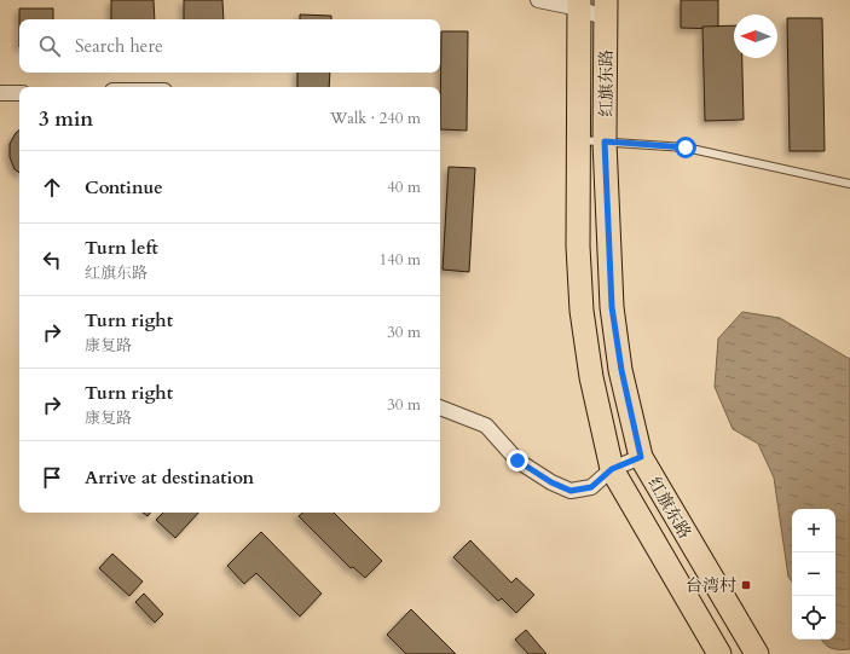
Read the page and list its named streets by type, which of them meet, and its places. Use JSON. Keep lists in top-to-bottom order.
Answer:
{
  "streets": {
    "main road": ["红旗东路"]
  },
  "places": {
    "transit": ["台湾村"]
  },
  "north": "left",
  "page": {
    "search": "Search here",
    "heading": ["3 min", "Walk · 240 m"],
    "list": [
      ["Continue", "40 m"],
      ["Turn left", "红旗东路", "140 m"],
      ["Turn right", "康复路", "30 m"],
      ["Turn right", "康复路", "30 m"],
      "Arrive at destination"
    ],
    "map_buttons": ["+", "−"]
  }
}
